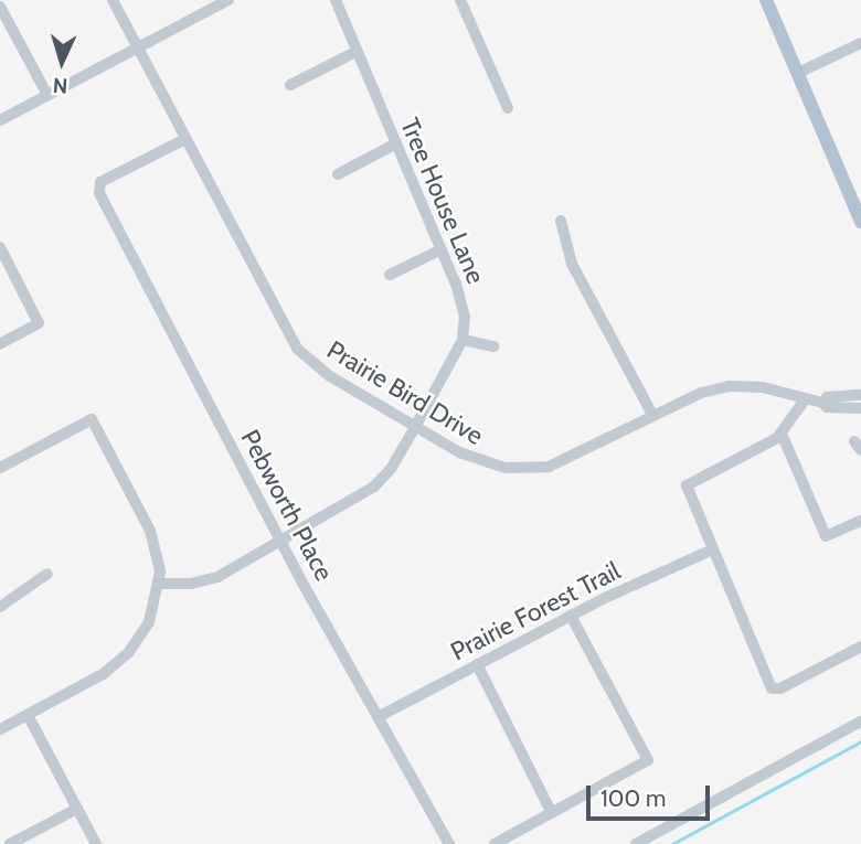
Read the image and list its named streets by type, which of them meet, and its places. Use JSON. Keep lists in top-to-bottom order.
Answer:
{
  "streets": {
    "street": [
      "Tree House Lane",
      "Prairie Bird Drive",
      "Pebworth Place",
      "Prairie Forest Trail"
    ]
  },
  "crossings": [
    ["Tree House Lane", "Prairie Bird Drive"],
    ["Tree House Lane", "Pebworth Place"],
    ["Prairie Bird Drive", "Pebworth Place"],
    ["Pebworth Place", "Prairie Forest Trail"]
  ],
  "scale_bar": "100 m",
  "north": "bottom"
}
